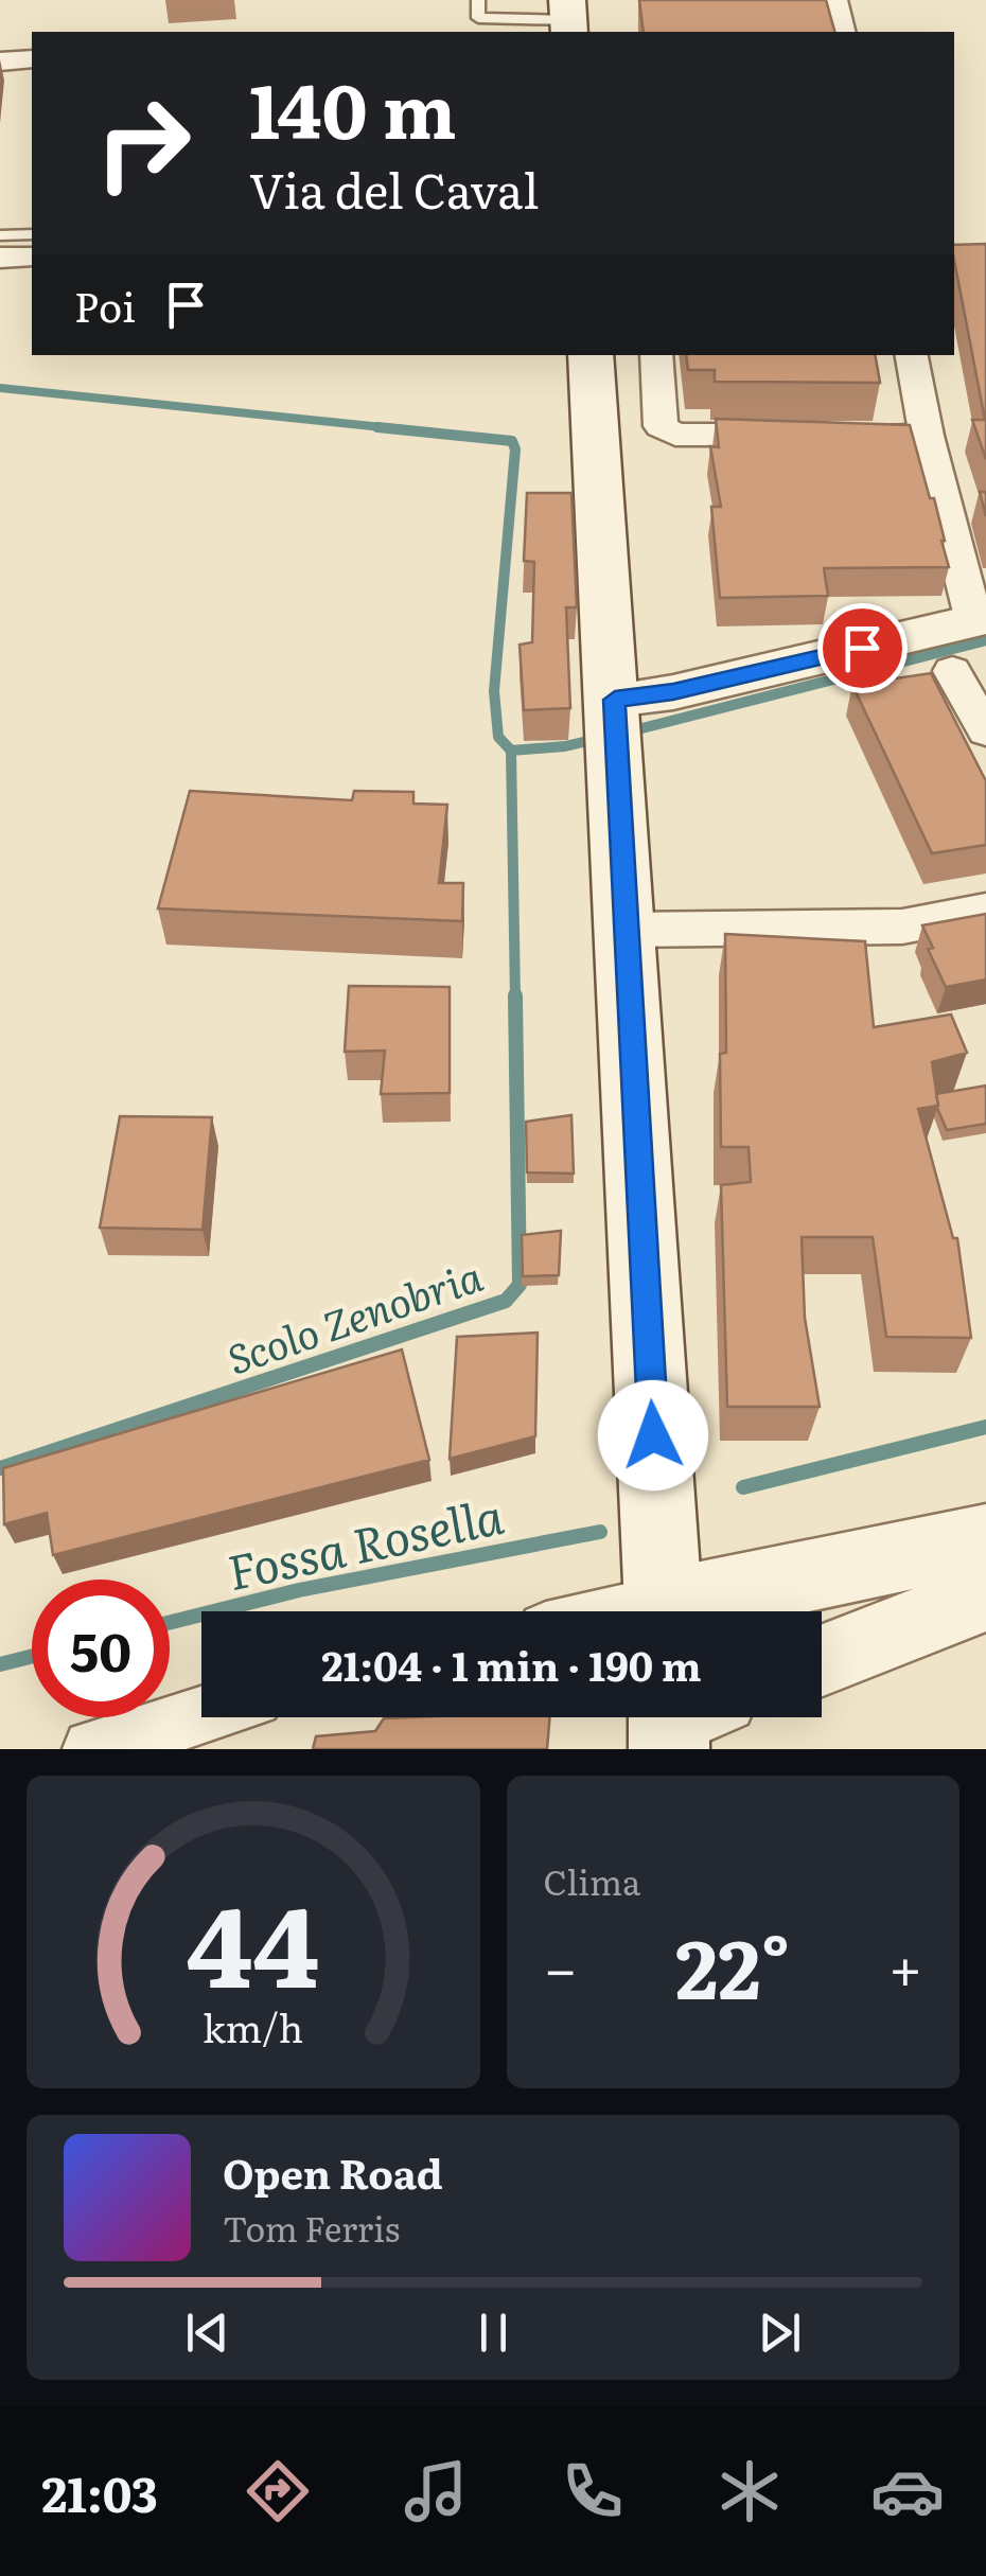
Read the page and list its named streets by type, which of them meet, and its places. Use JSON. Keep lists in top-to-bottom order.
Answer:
{
  "water": ["Scolo Zenobria", "Fossa Rosella"],
  "page": {
    "turn": ["140 m", "Via del Caval"],
    "then": "Poi",
    "limit": "50",
    "trip": "21:04 · 1 min · 190 m",
    "tile": "Clima",
    "heat": ["−", "22°", "+"],
    "song": ["Open Road", "Tom Ferris"],
    "tabs": "21:03",
    "gauge": ["44", "km/h"]
  }
}
